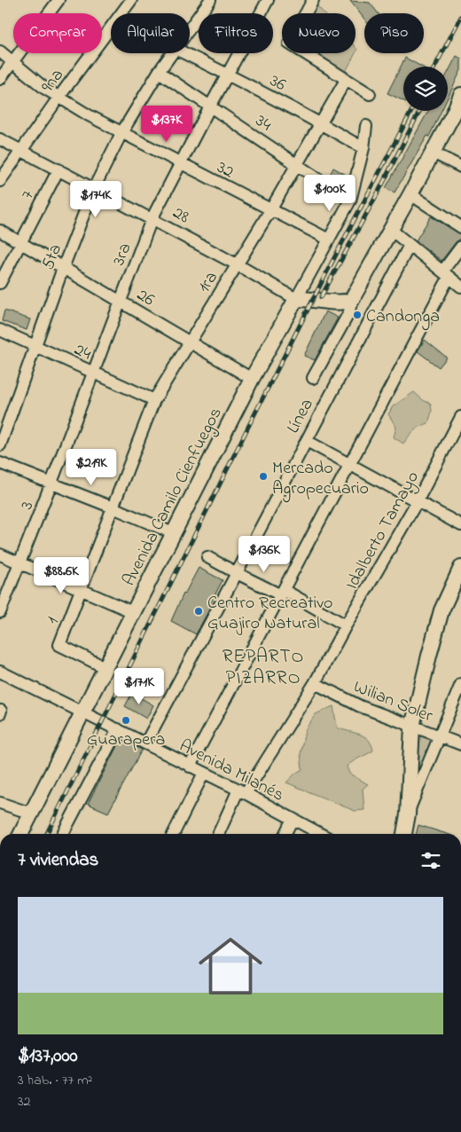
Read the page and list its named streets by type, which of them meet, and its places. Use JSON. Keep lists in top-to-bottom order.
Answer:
{
  "streets": {
    "main road": ["28", "Avenida Camilo Cienfuegos"],
    "street": [
      "9na",
      "36",
      "34",
      "32",
      "7",
      "3ra",
      "5ta",
      "1ra",
      "26",
      "24",
      "Línea",
      "3",
      "Idalberto Tamayo",
      "1",
      "Wilian Soler",
      "Avenida Milanés"
    ]
  },
  "crossings": [
    ["9na", "32"],
    ["9na", "28"],
    ["36", "3ra"],
    ["36", "1ra"],
    ["34", "3ra"],
    ["34", "5ta"],
    ["34", "1ra"],
    ["32", "3ra"],
    ["32", "5ta"],
    ["32", "1ra"],
    ["7", "28"],
    ["7", "26"],
    ["28", "3ra"],
    ["28", "5ta"],
    ["28", "1ra"],
    ["28", "Avenida Camilo Cienfuegos"],
    ["3ra", "26"],
    ["3ra", "24"],
    ["3ra", "3"],
    ["5ta", "26"],
    ["5ta", "24"],
    ["1ra", "26"],
    ["1ra", "24"],
    ["1ra", "1"],
    ["26", "Avenida Camilo Cienfuegos"],
    ["Línea", "Avenida Milanés"],
    ["Avenida Camilo Cienfuegos", "1"],
    ["Avenida Camilo Cienfuegos", "Avenida Milanés"],
    ["Idalberto Tamayo", "Wilian Soler"],
    ["Idalberto Tamayo", "Avenida Milanés"]
  ],
  "districts": ["REPARTO PIZARRO"],
  "places": [
    "Candonga",
    "Mercado Agropecuario",
    "Centro Recreativo Guajiro Natural",
    "Guarapera"
  ],
  "page": {
    "chip": [
      "Comprar",
      "Alquilar",
      "Filtros",
      "Nuevo",
      "Piso"
    ],
    "price": [
      "$137K",
      "$100K",
      "$174K",
      "$219K",
      "$136K",
      "$88.6K",
      "$171K"
    ],
    "heading": "7 viviendas",
    "list": [
      {
        "name": "$137,000",
        "note": "3 hab. · 77 m² · 32"
      }
    ]
  }
}
